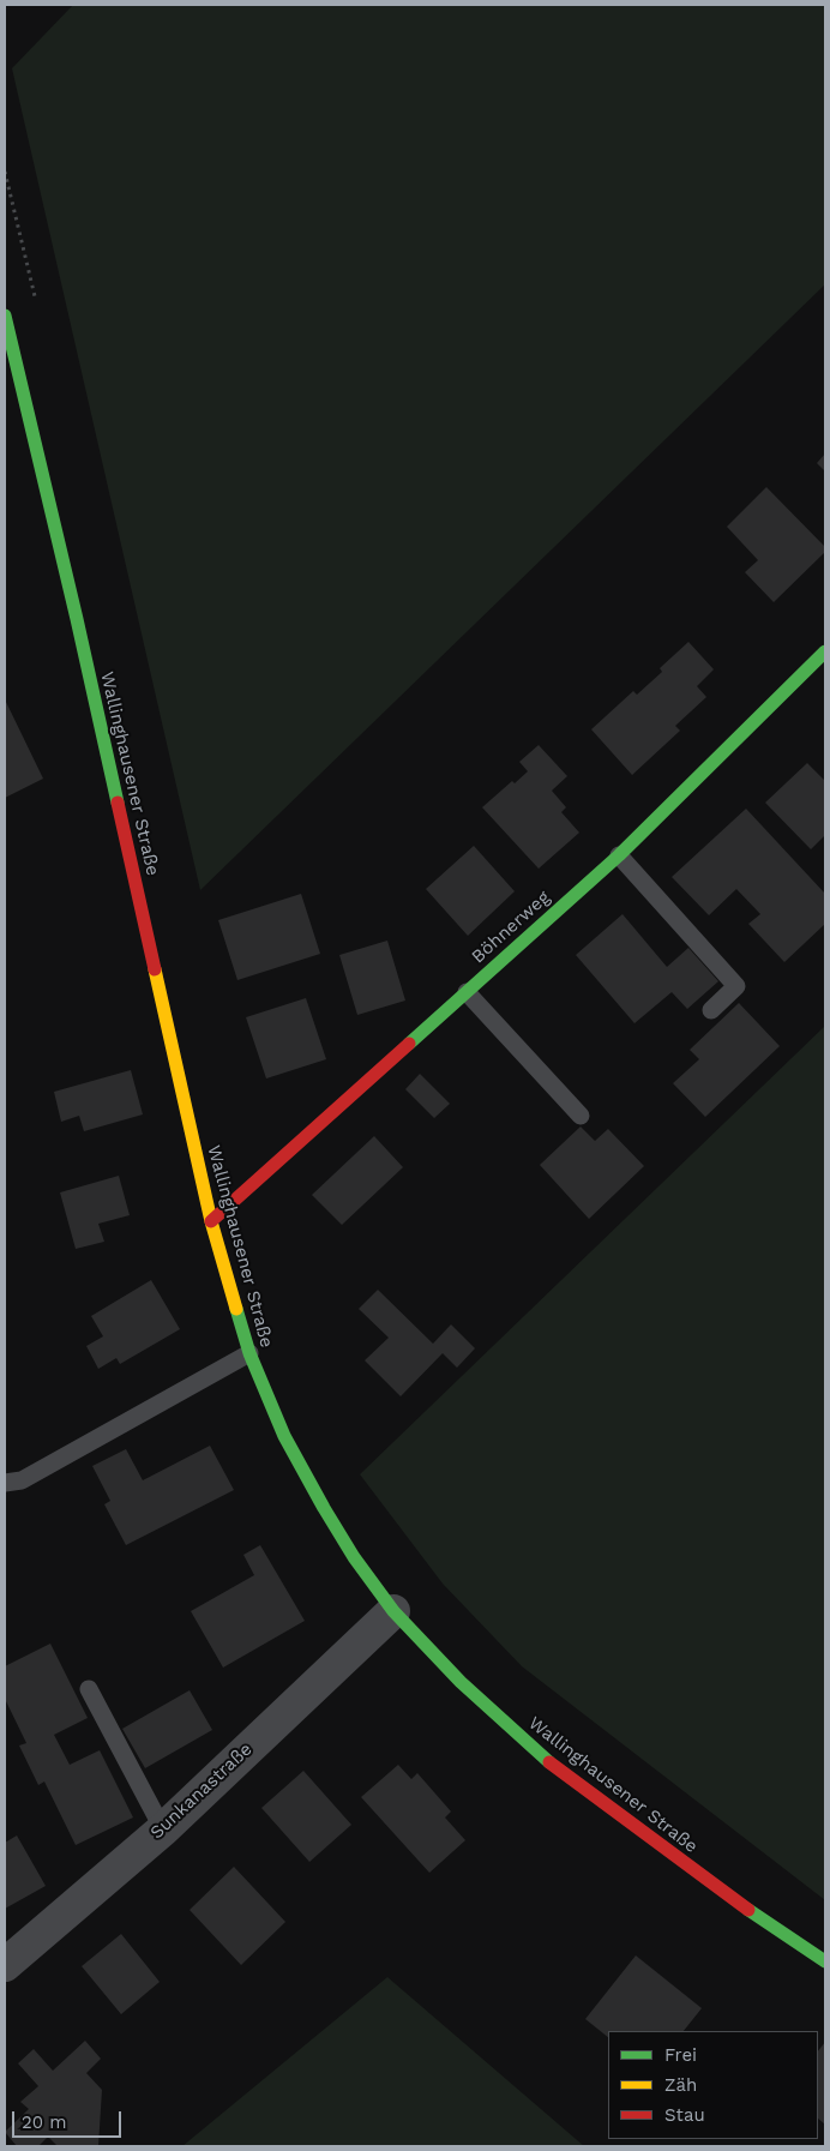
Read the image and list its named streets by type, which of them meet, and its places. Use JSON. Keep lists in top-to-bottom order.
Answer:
{
  "streets": {
    "street": ["Wallinghausener Straße", "Böhnerweg", "Sunkanastraße"]
  },
  "crossings": [
    ["Wallinghausener Straße", "Böhnerweg"],
    ["Wallinghausener Straße", "Sunkanastraße"]
  ],
  "legend": ["Frei", "Zäh", "Stau"],
  "scale_bar": "20 m"
}
